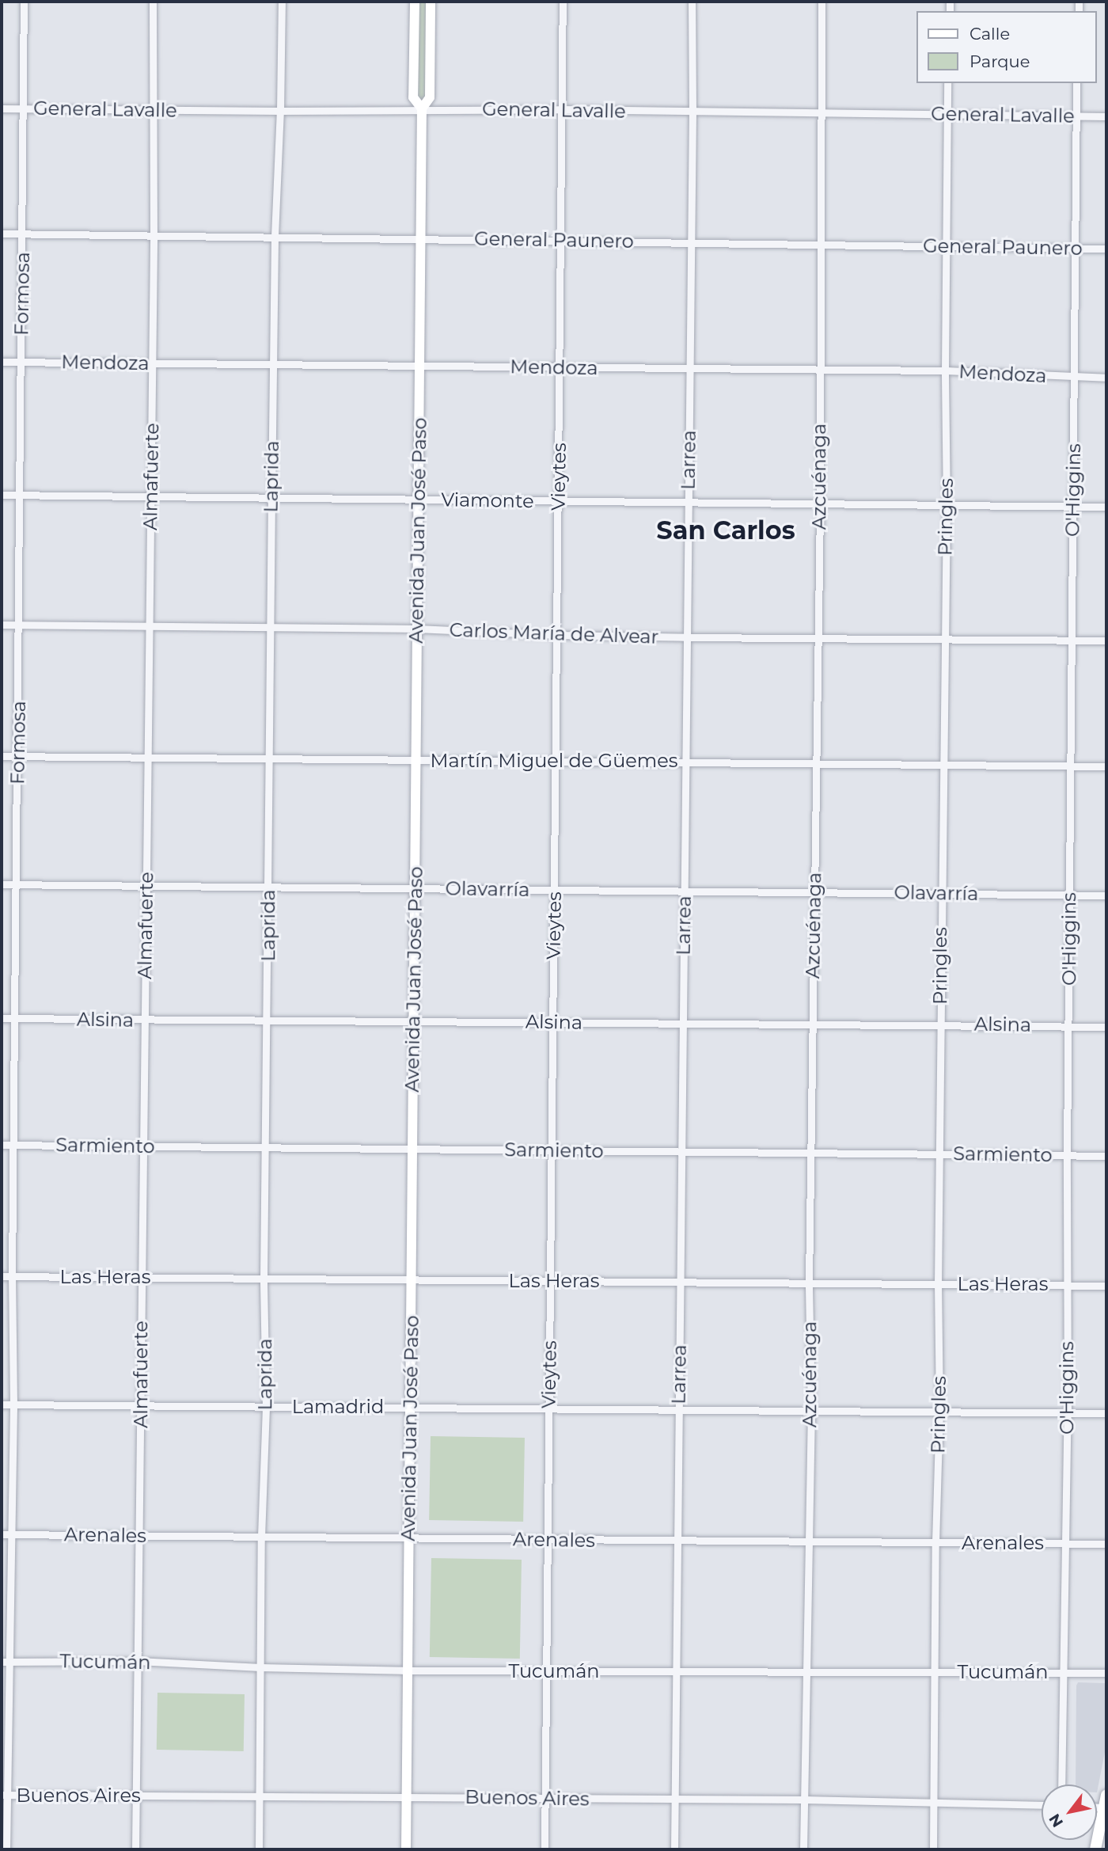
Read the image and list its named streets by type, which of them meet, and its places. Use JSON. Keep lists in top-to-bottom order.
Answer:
{
  "streets": {
    "main road": ["Avenida Juan José Paso"],
    "street": [
      "General Lavalle",
      "General Paunero",
      "Formosa",
      "Mendoza",
      "Larrea",
      "Almafuerte",
      "Laprida",
      "Vieytes",
      "Azcuénaga",
      "O'Higgins",
      "Viamonte",
      "Pringles",
      "Carlos María de Alvear",
      "Martín Miguel de Güemes",
      "Olavarría",
      "Alsina",
      "Sarmiento",
      "Las Heras",
      "Lamadrid",
      "Arenales",
      "Tucumán",
      "Buenos Aires"
    ]
  },
  "crossings": [
    ["General Lavalle", "Formosa"],
    ["General Lavalle", "Larrea"],
    ["General Lavalle", "Almafuerte"],
    ["General Lavalle", "Laprida"],
    ["General Lavalle", "Vieytes"],
    ["General Lavalle", "Azcuénaga"],
    ["General Lavalle", "O'Higgins"],
    ["General Lavalle", "Pringles"],
    ["General Lavalle", "Avenida Juan José Paso"],
    ["General Paunero", "Formosa"],
    ["General Paunero", "Larrea"],
    ["General Paunero", "Almafuerte"],
    ["General Paunero", "Laprida"],
    ["General Paunero", "Vieytes"],
    ["General Paunero", "Azcuénaga"],
    ["General Paunero", "O'Higgins"],
    ["General Paunero", "Pringles"],
    ["General Paunero", "Avenida Juan José Paso"],
    ["Formosa", "Mendoza"],
    ["Formosa", "Viamonte"],
    ["Formosa", "Carlos María de Alvear"],
    ["Formosa", "Martín Miguel de Güemes"],
    ["Formosa", "Olavarría"],
    ["Formosa", "Alsina"],
    ["Formosa", "Sarmiento"],
    ["Formosa", "Las Heras"],
    ["Formosa", "Lamadrid"],
    ["Formosa", "Arenales"],
    ["Formosa", "Tucumán"],
    ["Formosa", "Buenos Aires"],
    ["Mendoza", "Larrea"],
    ["Mendoza", "Almafuerte"],
    ["Mendoza", "Laprida"],
    ["Mendoza", "Vieytes"],
    ["Mendoza", "Azcuénaga"],
    ["Mendoza", "O'Higgins"],
    ["Mendoza", "Pringles"],
    ["Mendoza", "Avenida Juan José Paso"],
    ["Larrea", "Viamonte"],
    ["Larrea", "Carlos María de Alvear"],
    ["Larrea", "Martín Miguel de Güemes"],
    ["Larrea", "Olavarría"],
    ["Larrea", "Alsina"],
    ["Larrea", "Sarmiento"],
    ["Larrea", "Las Heras"],
    ["Larrea", "Lamadrid"],
    ["Larrea", "Arenales"],
    ["Larrea", "Tucumán"],
    ["Larrea", "Buenos Aires"],
    ["Almafuerte", "Viamonte"],
    ["Almafuerte", "Carlos María de Alvear"],
    ["Almafuerte", "Martín Miguel de Güemes"],
    ["Almafuerte", "Olavarría"],
    ["Almafuerte", "Alsina"],
    ["Almafuerte", "Sarmiento"],
    ["Almafuerte", "Las Heras"],
    ["Almafuerte", "Lamadrid"],
    ["Almafuerte", "Arenales"],
    ["Almafuerte", "Tucumán"],
    ["Almafuerte", "Buenos Aires"],
    ["Laprida", "Viamonte"],
    ["Laprida", "Carlos María de Alvear"],
    ["Laprida", "Martín Miguel de Güemes"],
    ["Laprida", "Olavarría"],
    ["Laprida", "Alsina"],
    ["Laprida", "Sarmiento"],
    ["Laprida", "Las Heras"],
    ["Laprida", "Lamadrid"],
    ["Laprida", "Arenales"],
    ["Laprida", "Tucumán"],
    ["Laprida", "Buenos Aires"],
    ["Vieytes", "Viamonte"],
    ["Vieytes", "Carlos María de Alvear"],
    ["Vieytes", "Martín Miguel de Güemes"],
    ["Vieytes", "Olavarría"],
    ["Vieytes", "Alsina"],
    ["Vieytes", "Sarmiento"],
    ["Vieytes", "Las Heras"],
    ["Vieytes", "Lamadrid"],
    ["Vieytes", "Arenales"],
    ["Vieytes", "Tucumán"],
    ["Vieytes", "Buenos Aires"],
    ["Azcuénaga", "Viamonte"],
    ["Azcuénaga", "Carlos María de Alvear"],
    ["Azcuénaga", "Martín Miguel de Güemes"],
    ["Azcuénaga", "Olavarría"],
    ["Azcuénaga", "Alsina"],
    ["Azcuénaga", "Sarmiento"],
    ["Azcuénaga", "Las Heras"],
    ["Azcuénaga", "Lamadrid"],
    ["Azcuénaga", "Arenales"],
    ["Azcuénaga", "Tucumán"],
    ["Azcuénaga", "Buenos Aires"],
    ["O'Higgins", "Viamonte"],
    ["O'Higgins", "Carlos María de Alvear"],
    ["O'Higgins", "Martín Miguel de Güemes"],
    ["O'Higgins", "Olavarría"],
    ["O'Higgins", "Alsina"],
    ["O'Higgins", "Sarmiento"],
    ["O'Higgins", "Las Heras"],
    ["O'Higgins", "Lamadrid"],
    ["O'Higgins", "Arenales"],
    ["O'Higgins", "Tucumán"],
    ["Viamonte", "Pringles"],
    ["Viamonte", "Avenida Juan José Paso"],
    ["Pringles", "Carlos María de Alvear"],
    ["Pringles", "Martín Miguel de Güemes"],
    ["Pringles", "Olavarría"],
    ["Pringles", "Alsina"],
    ["Pringles", "Sarmiento"],
    ["Pringles", "Las Heras"],
    ["Pringles", "Lamadrid"],
    ["Pringles", "Arenales"],
    ["Pringles", "Tucumán"],
    ["Pringles", "Buenos Aires"],
    ["Avenida Juan José Paso", "Carlos María de Alvear"],
    ["Avenida Juan José Paso", "Martín Miguel de Güemes"],
    ["Avenida Juan José Paso", "Olavarría"],
    ["Avenida Juan José Paso", "Alsina"],
    ["Avenida Juan José Paso", "Sarmiento"],
    ["Avenida Juan José Paso", "Las Heras"],
    ["Avenida Juan José Paso", "Lamadrid"],
    ["Avenida Juan José Paso", "Arenales"],
    ["Avenida Juan José Paso", "Tucumán"],
    ["Avenida Juan José Paso", "Buenos Aires"]
  ],
  "districts": ["San Carlos"],
  "legend": ["Calle", "Parque"],
  "north": "bottom left"
}
